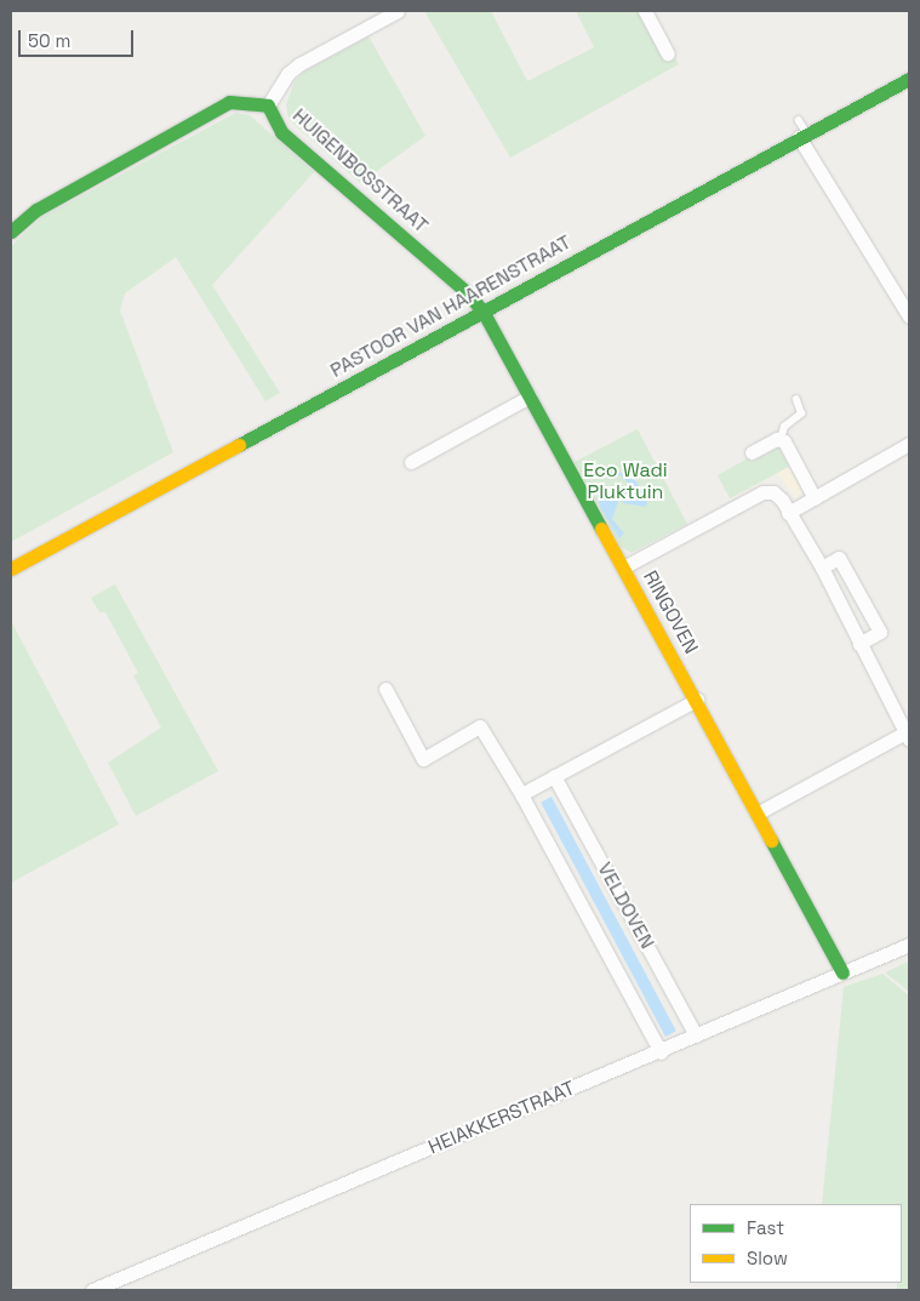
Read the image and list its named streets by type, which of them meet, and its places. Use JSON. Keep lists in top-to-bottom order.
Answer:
{
  "streets": {
    "street": [
      "HUIGENBOSSTRAAT",
      "PASTOOR VAN HAARENSTRAAT",
      "RINGOVEN",
      "VELDOVEN",
      "HEIAKKERSTRAAT"
    ]
  },
  "crossings": [
    ["HUIGENBOSSTRAAT", "PASTOOR VAN HAARENSTRAAT"],
    ["HUIGENBOSSTRAAT", "RINGOVEN"],
    ["RINGOVEN", "HEIAKKERSTRAAT"],
    ["VELDOVEN", "HEIAKKERSTRAAT"]
  ],
  "parks": ["Eco Wadi Pluktuin"],
  "legend": ["Fast", "Slow"],
  "scale_bar": "50 m"
}
